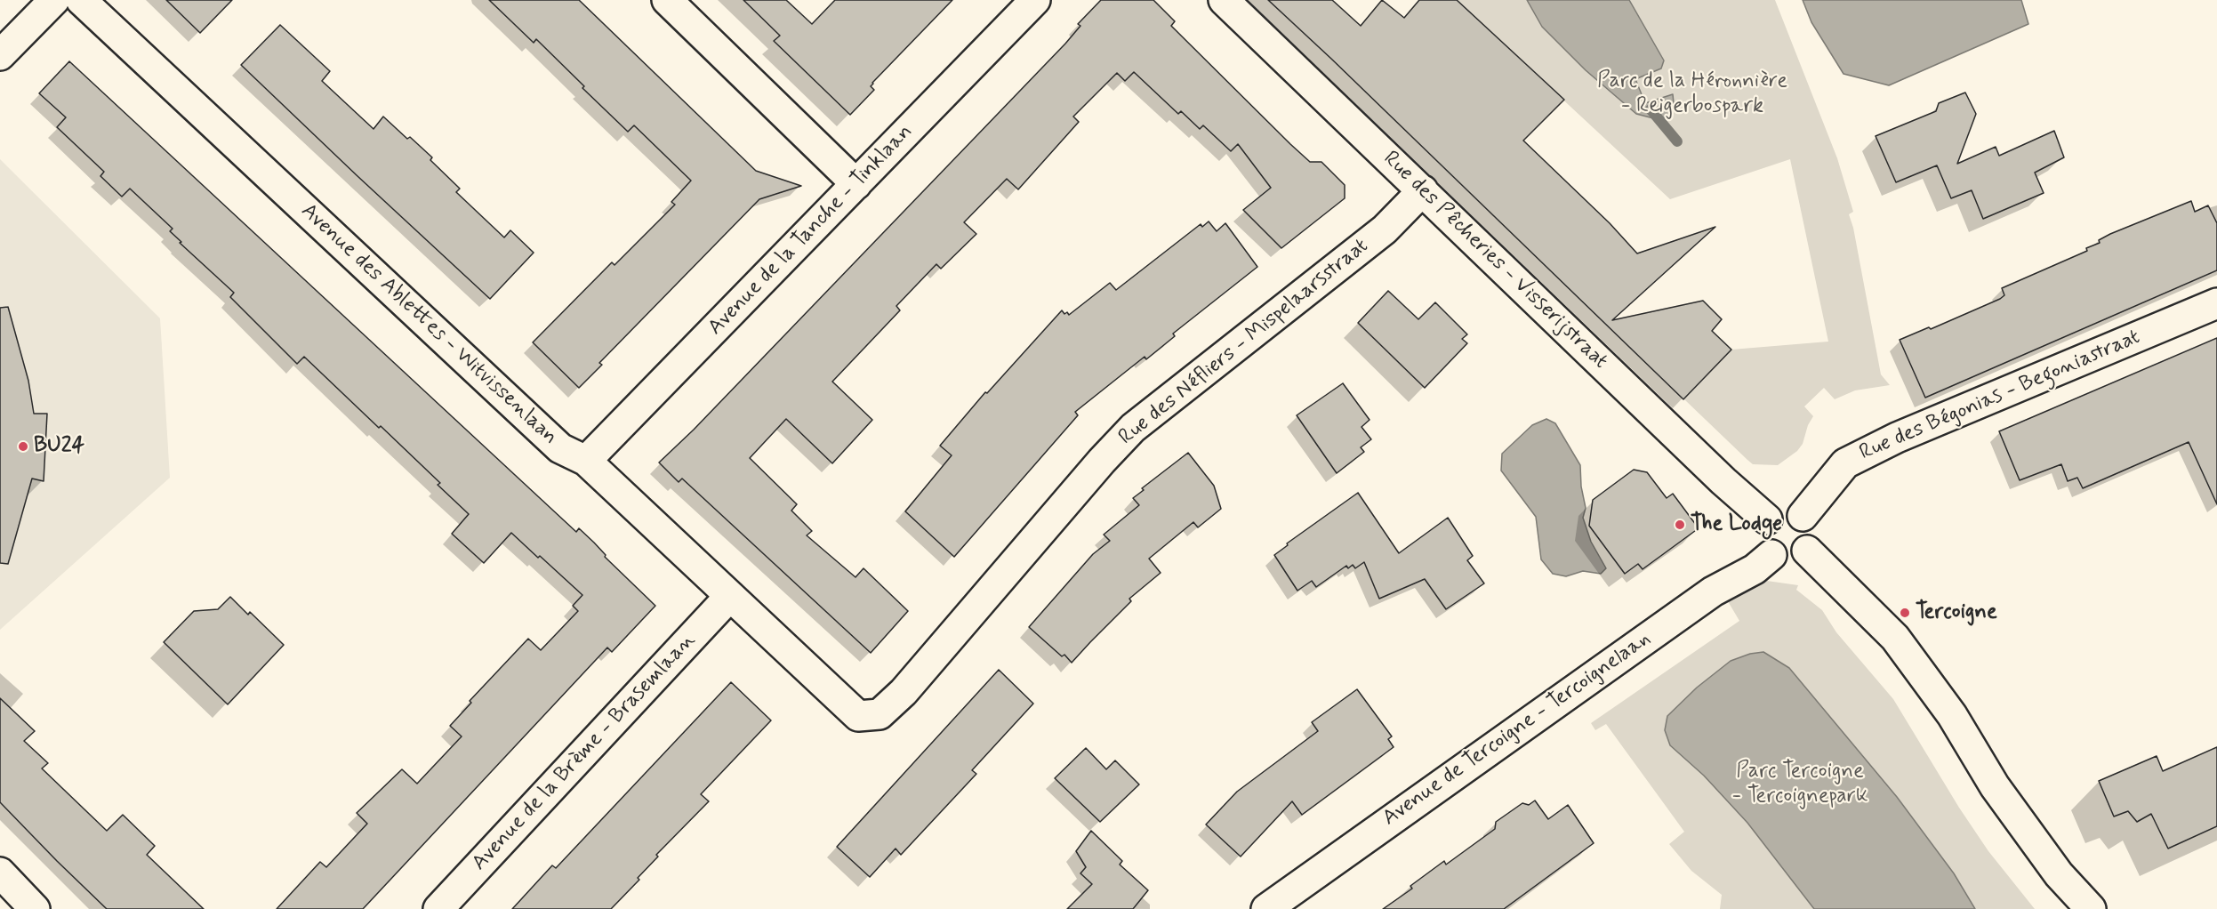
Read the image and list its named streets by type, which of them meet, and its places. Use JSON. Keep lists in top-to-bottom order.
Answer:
{
  "streets": {
    "street": [
      "Avenue de la Tanche - Tinklaan",
      "Rue des Pêcheries - Visserijstraat",
      "Avenue des Ablettes - Witvissenlaan",
      "Rue des Néfliers - Mispelaarsstraat",
      "Rue des Bégonias - Begoniastraat",
      "Avenue de Tercoigne - Tercoignelaan",
      "Avenue de la Brème - Brasemlaan"
    ]
  },
  "crossings": [
    ["Avenue de la Tanche - Tinklaan", "Avenue des Ablettes - Witvissenlaan"],
    ["Rue des Pêcheries - Visserijstraat", "Rue des Néfliers - Mispelaarsstraat"],
    ["Rue des Pêcheries - Visserijstraat", "Rue des Bégonias - Begoniastraat"],
    ["Rue des Pêcheries - Visserijstraat", "Avenue de Tercoigne - Tercoignelaan"],
    ["Avenue des Ablettes - Witvissenlaan", "Rue des Néfliers - Mispelaarsstraat"],
    ["Avenue des Ablettes - Witvissenlaan", "Avenue de la Brème - Brasemlaan"],
    ["Rue des Bégonias - Begoniastraat", "Avenue de Tercoigne - Tercoignelaan"]
  ],
  "parks": ["Parc de la Héronnière - Reigerbospark", "Parc Tercoigne - Tercoignepark"],
  "places": ["BU24", "The Lodge", "Tercoigne"]
}
